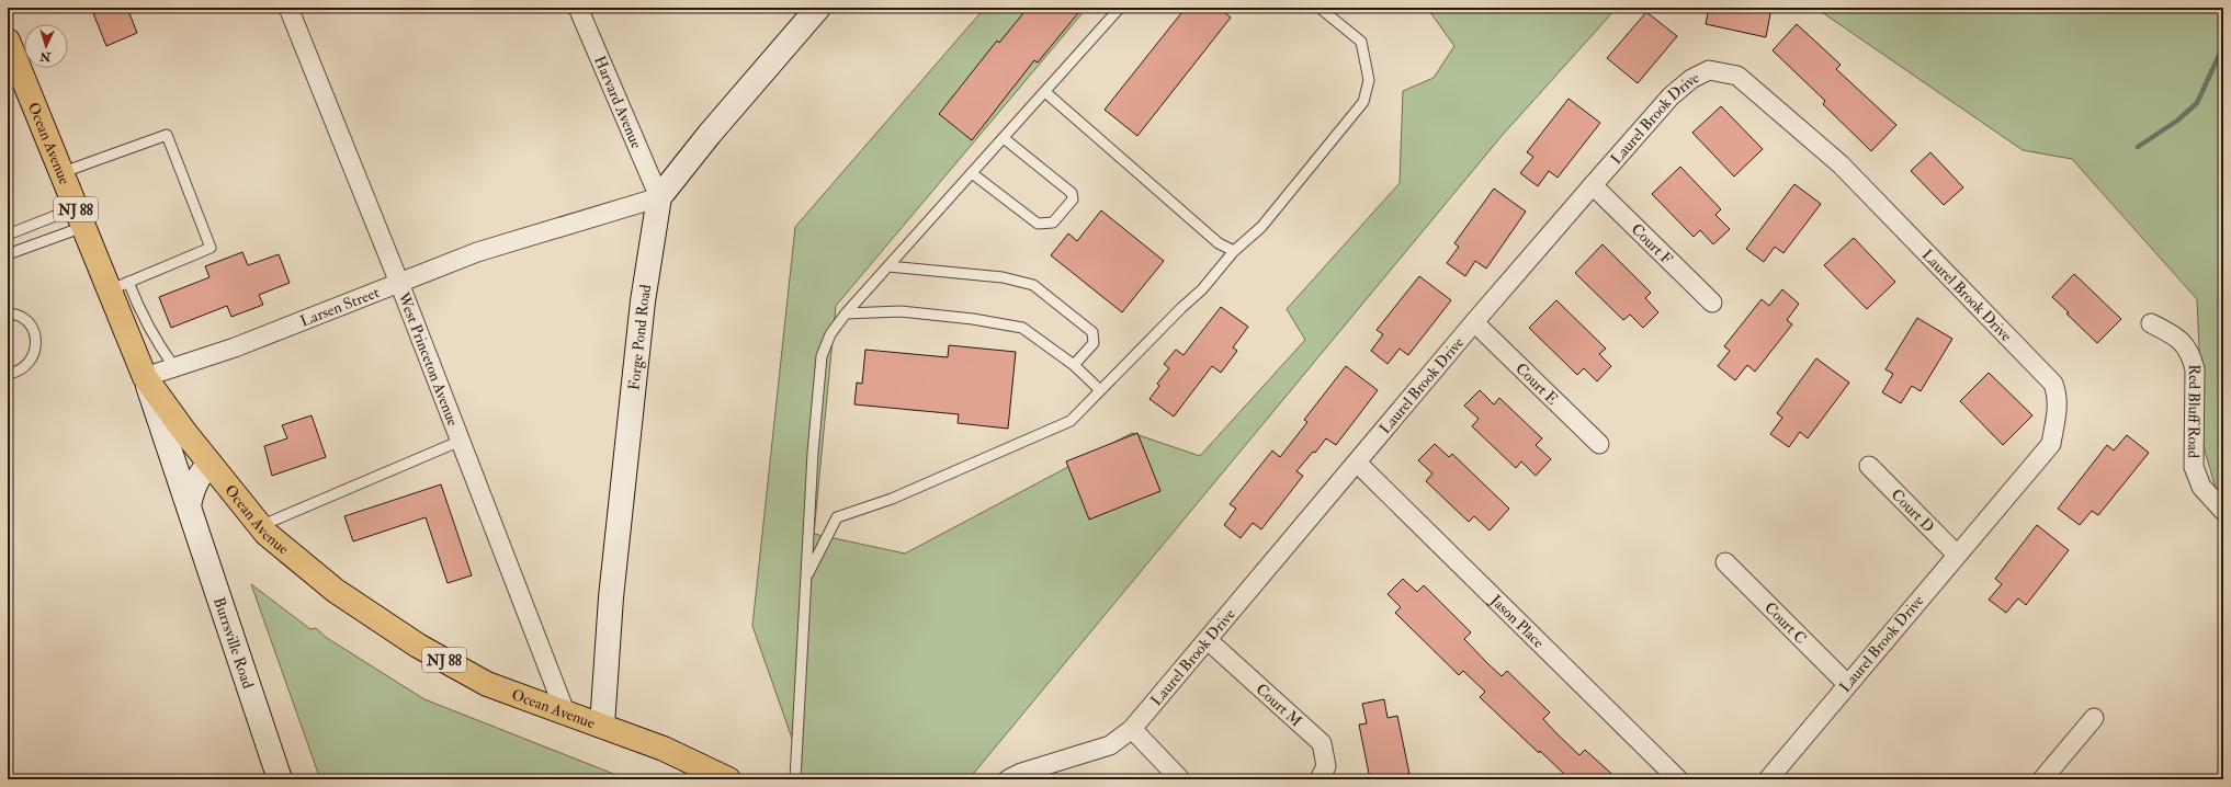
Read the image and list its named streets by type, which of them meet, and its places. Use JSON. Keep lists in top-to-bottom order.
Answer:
{
  "streets": {
    "main road": ["Ocean Avenue", "NJ 88"],
    "street": [
      "Harvard Avenue",
      "Laurel Brook Drive",
      "Court F",
      "Larsen Street",
      "Forge Pond Road",
      "West Princeton Avenue",
      "Court E",
      "Red Bluff Road",
      "Court D",
      "Jason Place",
      "Court C",
      "Burrsville Road",
      "Court M"
    ]
  },
  "crossings": [
    ["Harvard Avenue", "Larsen Street"],
    ["Harvard Avenue", "Forge Pond Road"],
    ["Laurel Brook Drive", "Court F"],
    ["Laurel Brook Drive", "Court E"],
    ["Laurel Brook Drive", "Court D"],
    ["Laurel Brook Drive", "Jason Place"],
    ["Laurel Brook Drive", "Court C"],
    ["Laurel Brook Drive", "Court M"],
    ["Ocean Avenue", "Larsen Street"],
    ["Ocean Avenue", "Forge Pond Road"],
    ["Ocean Avenue", "West Princeton Avenue"],
    ["Ocean Avenue", "Burrsville Road"],
    ["Larsen Street", "Forge Pond Road"],
    ["Larsen Street", "West Princeton Avenue"],
    ["Larsen Street", "Burrsville Road"]
  ],
  "north": "bottom"
}
